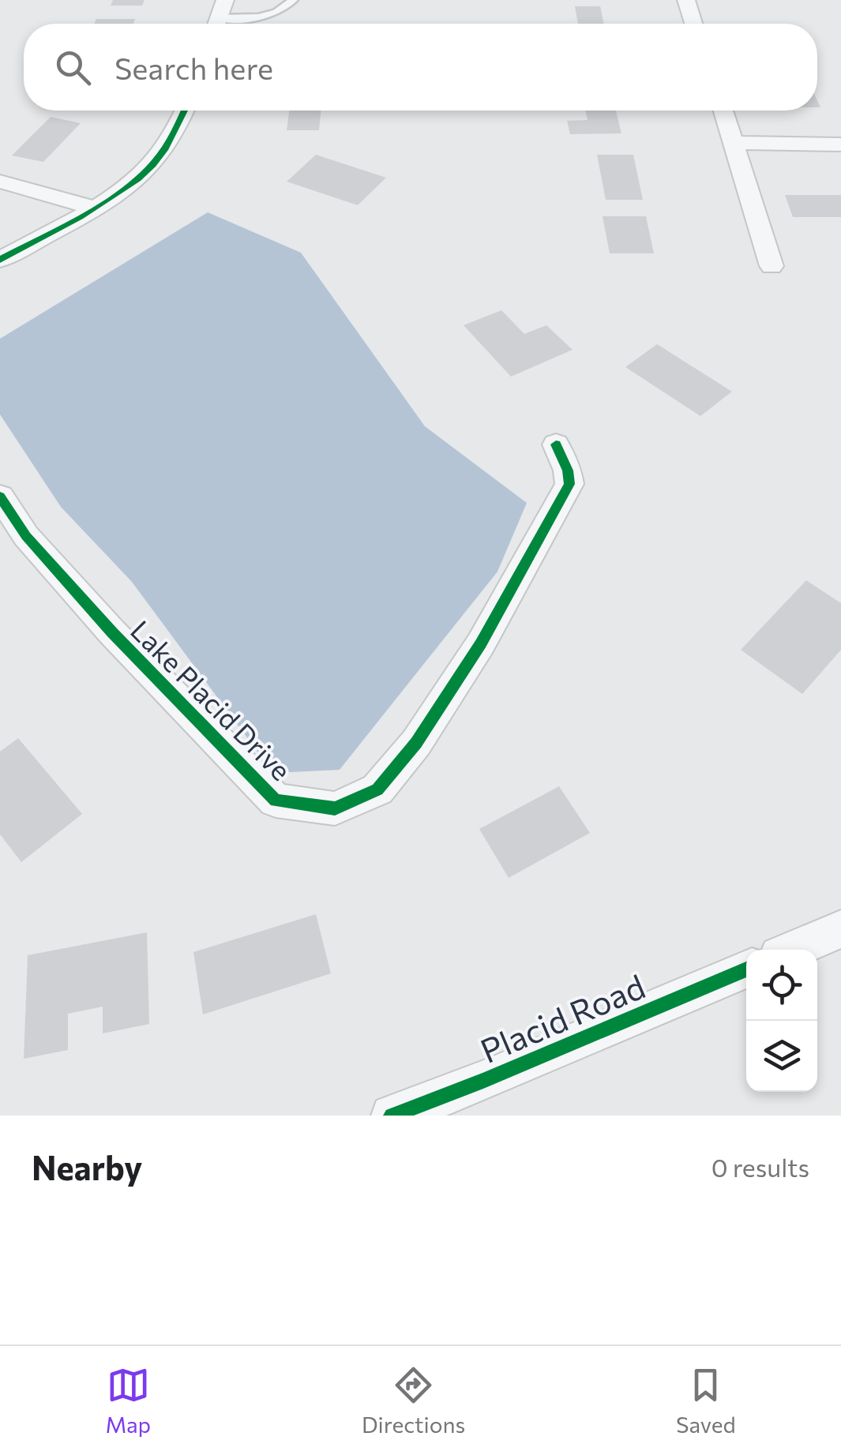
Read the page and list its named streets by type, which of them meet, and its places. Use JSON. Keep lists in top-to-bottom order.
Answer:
{
  "streets": {
    "street": ["Lake Placid Drive", "Placid Road"]
  },
  "page": {
    "search": "Search here",
    "heading": ["Nearby", "0 results"],
    "nav": ["Map", "Directions", "Saved"]
  }
}
